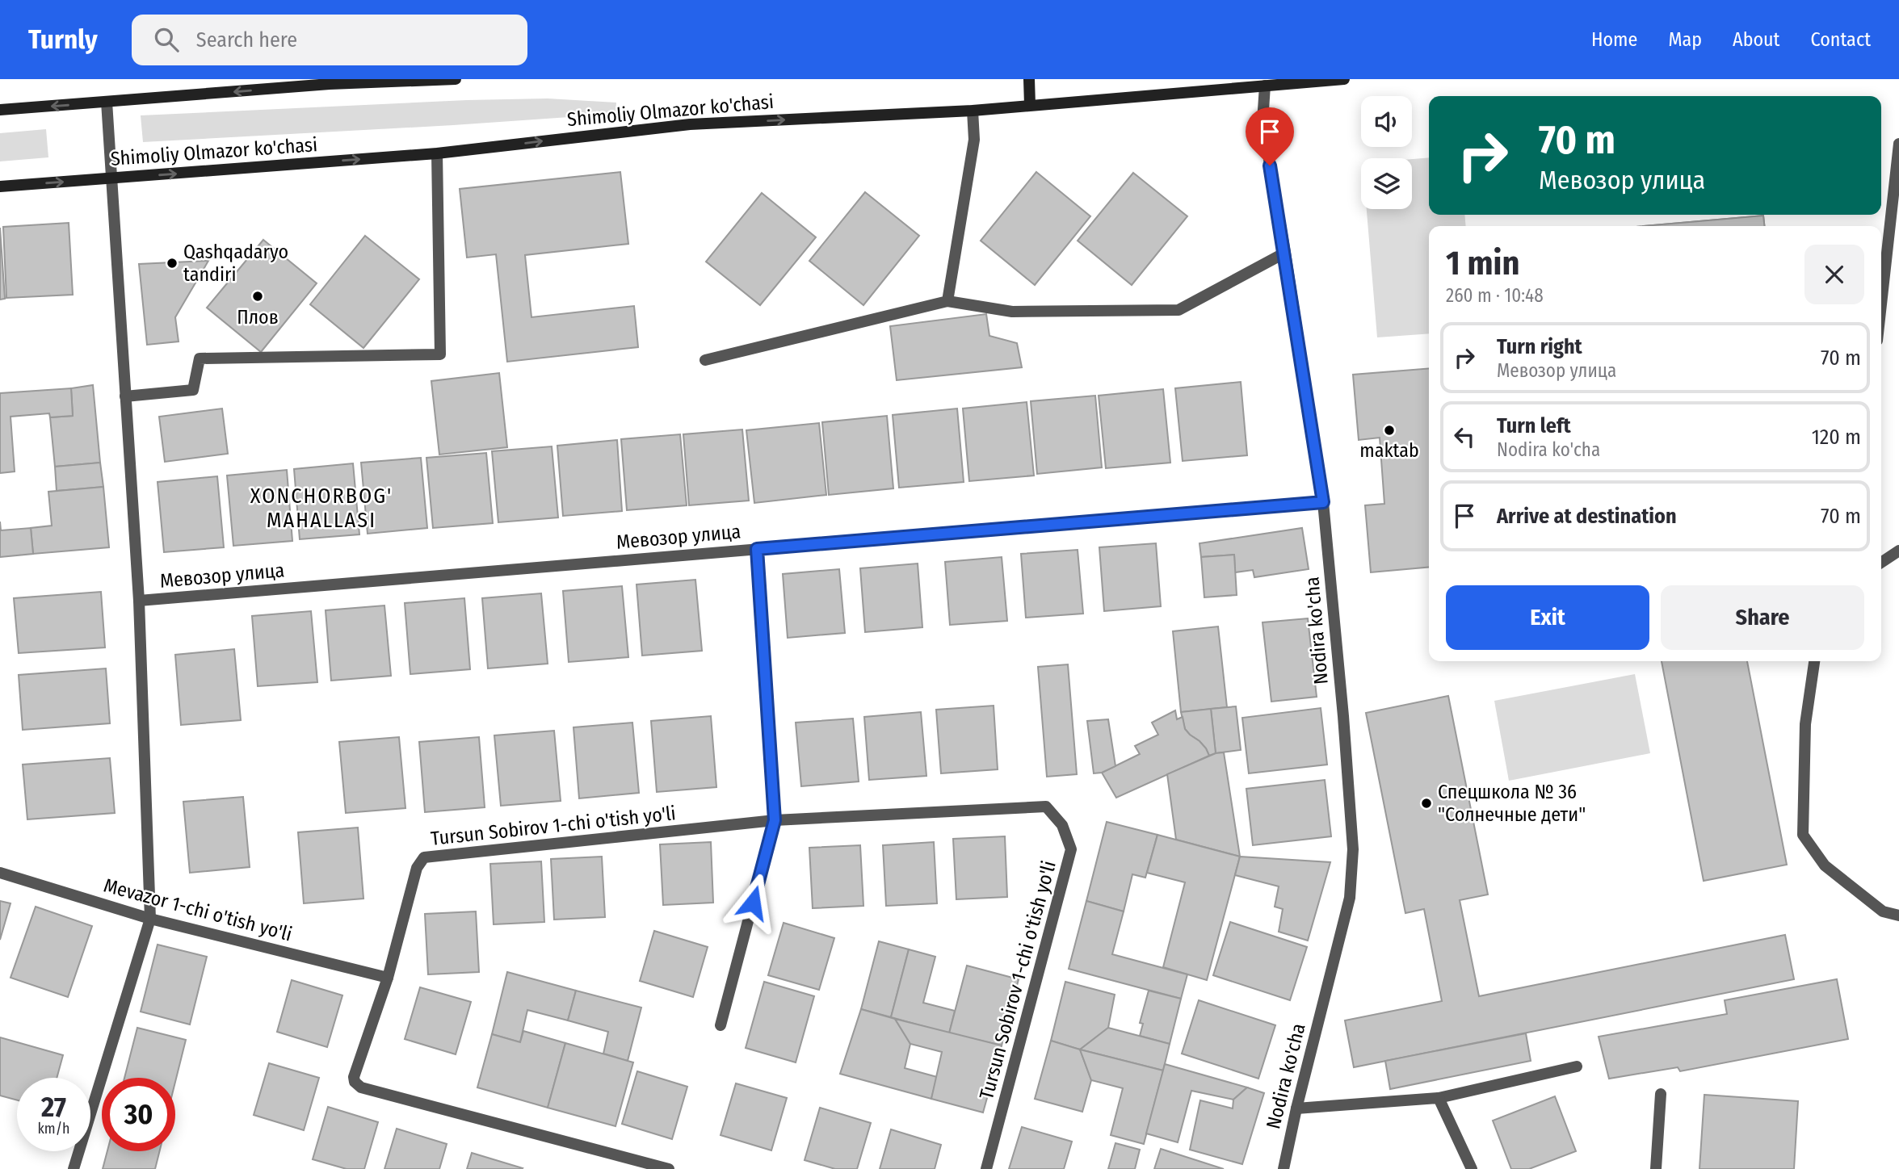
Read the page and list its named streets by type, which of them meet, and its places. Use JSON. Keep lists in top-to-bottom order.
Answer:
{
  "streets": {
    "main road": ["Shimoliy Olmazor ko'chasi"],
    "street": [
      "Мевозор улица",
      "Nodira ko'cha",
      "Tursun Sobirov 1-chi o'tish yo'li",
      "Mevazor 1-chi o'tish yo'li"
    ]
  },
  "crossings": [
    ["Shimoliy Olmazor ko'chasi", "Nodira ko'cha"],
    ["Мевозор улица", "Nodira ko'cha"],
    ["Tursun Sobirov 1-chi o'tish yo'li", "Mevazor 1-chi o'tish yo'li"]
  ],
  "districts": ["XONCHORBOG' MAHALLASI"],
  "places": [
    "Qashqadaryo tandiri",
    "Плов",
    "maktab",
    "Спецшкола № 36 \"Солнечные дети\""
  ],
  "page": {
    "header": "Turnly",
    "search": "Search here",
    "nav": [
      "Home",
      "Map",
      "About",
      "Contact"
    ],
    "turn": ["70 m", "Мевозор улица"],
    "heading": ["1 min", "260 m · 10:48"],
    "list": [
      {
        "name": "Turn right",
        "note": "Мевозор улица",
        "value": "70 m"
      },
      {
        "name": "Turn left",
        "note": "Nodira ko'cha",
        "value": "120 m"
      },
      {
        "name": "Arrive at destination",
        "value": "70 m"
      }
    ],
    "buttons": ["Exit", "Share"],
    "speed": "27 km/h",
    "limit": "30"
  }
}
